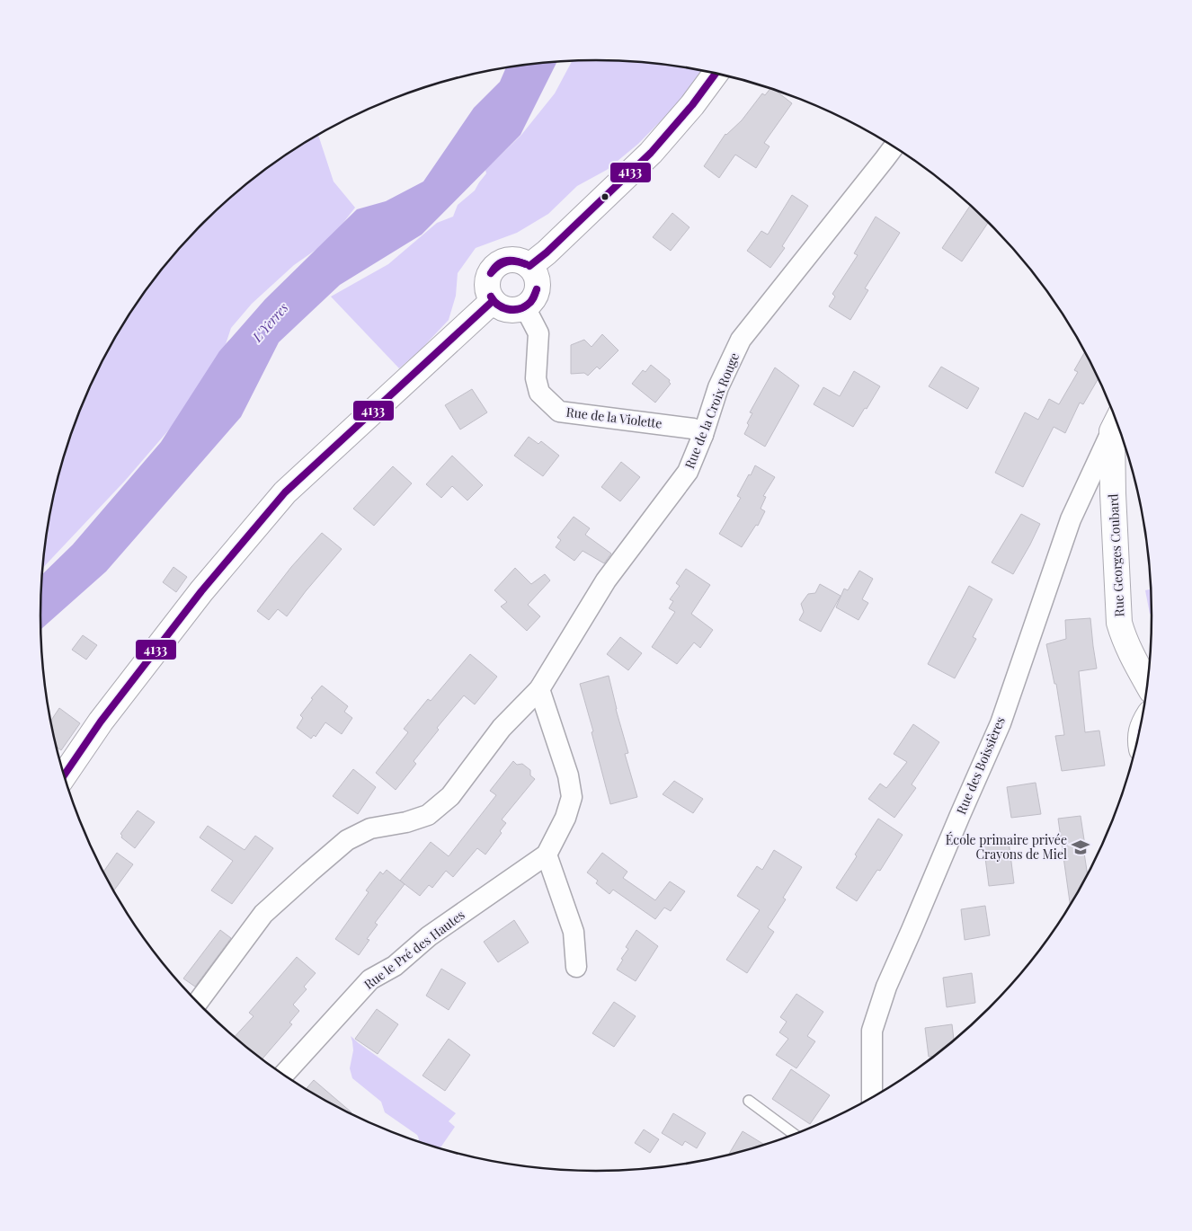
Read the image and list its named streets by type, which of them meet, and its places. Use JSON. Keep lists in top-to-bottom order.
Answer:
{
  "streets": {
    "street": [
      "Rue de la Croix Rouge",
      "Rue de la Violette",
      "Rue Georges Coubard",
      "Rue des Boissières",
      "Rue le Pré des Hautes"
    ]
  },
  "crossings": [
    ["Rue de la Croix Rouge", "Rue de la Violette"],
    ["Rue de la Croix Rouge", "Rue le Pré des Hautes"],
    ["Rue Georges Coubard", "Rue des Boissières"]
  ],
  "water": ["L'Yerres"],
  "places": {
    "school or university": ["École primaire privée Crayons de Miel"]
  },
  "lines": ["transit line 4133"]
}
